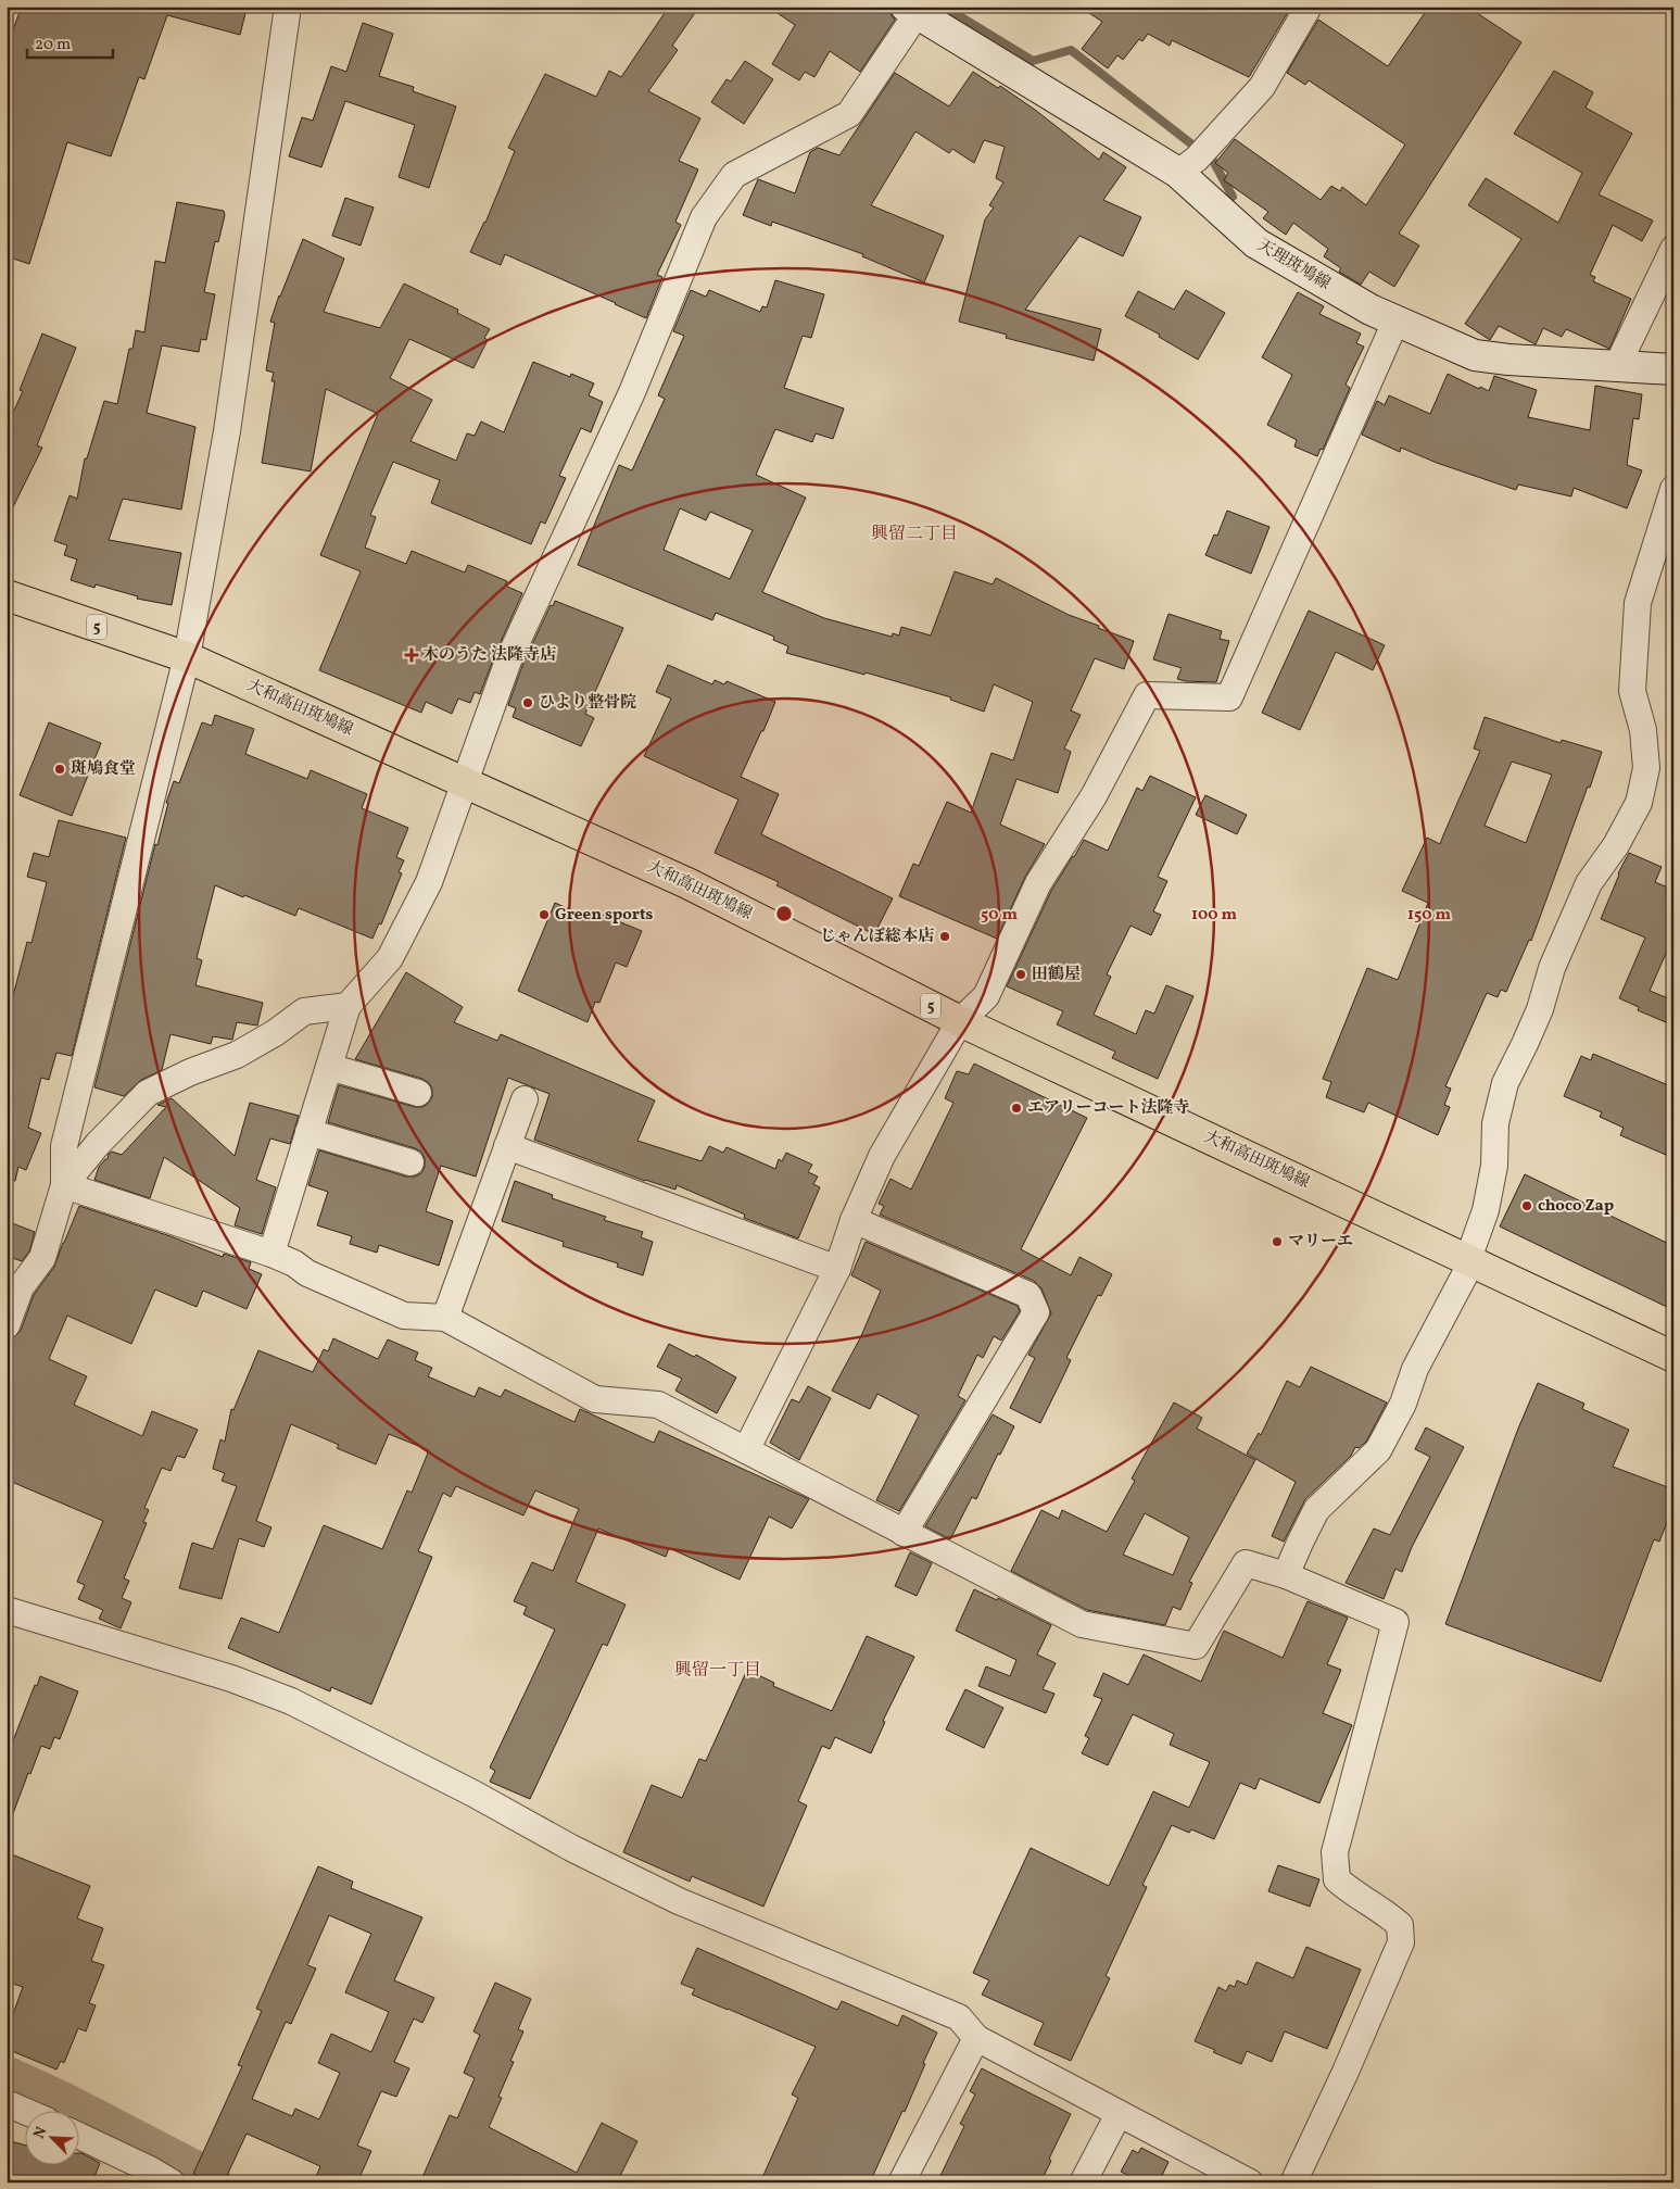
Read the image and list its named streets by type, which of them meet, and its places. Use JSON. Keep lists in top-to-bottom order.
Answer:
{
  "streets": {
    "main road": ["天理斑鳩線", "5", "大和高田斑鳩線"]
  },
  "districts": ["興留二丁目", "興留一丁目"],
  "places": {
    "health": ["木のうた 法隆寺店"],
    "other": [
      "ひより整骨院",
      "斑鳩食堂",
      "Green sports",
      "じゃんぼ総本店",
      "田鶴屋",
      "エアリーコート法隆寺",
      "choco Zap",
      "マリーエ"
    ]
  },
  "scale_bar": "20 m",
  "north": "top left",
  "rings": ["50 m", "100 m", "150 m"]
}
